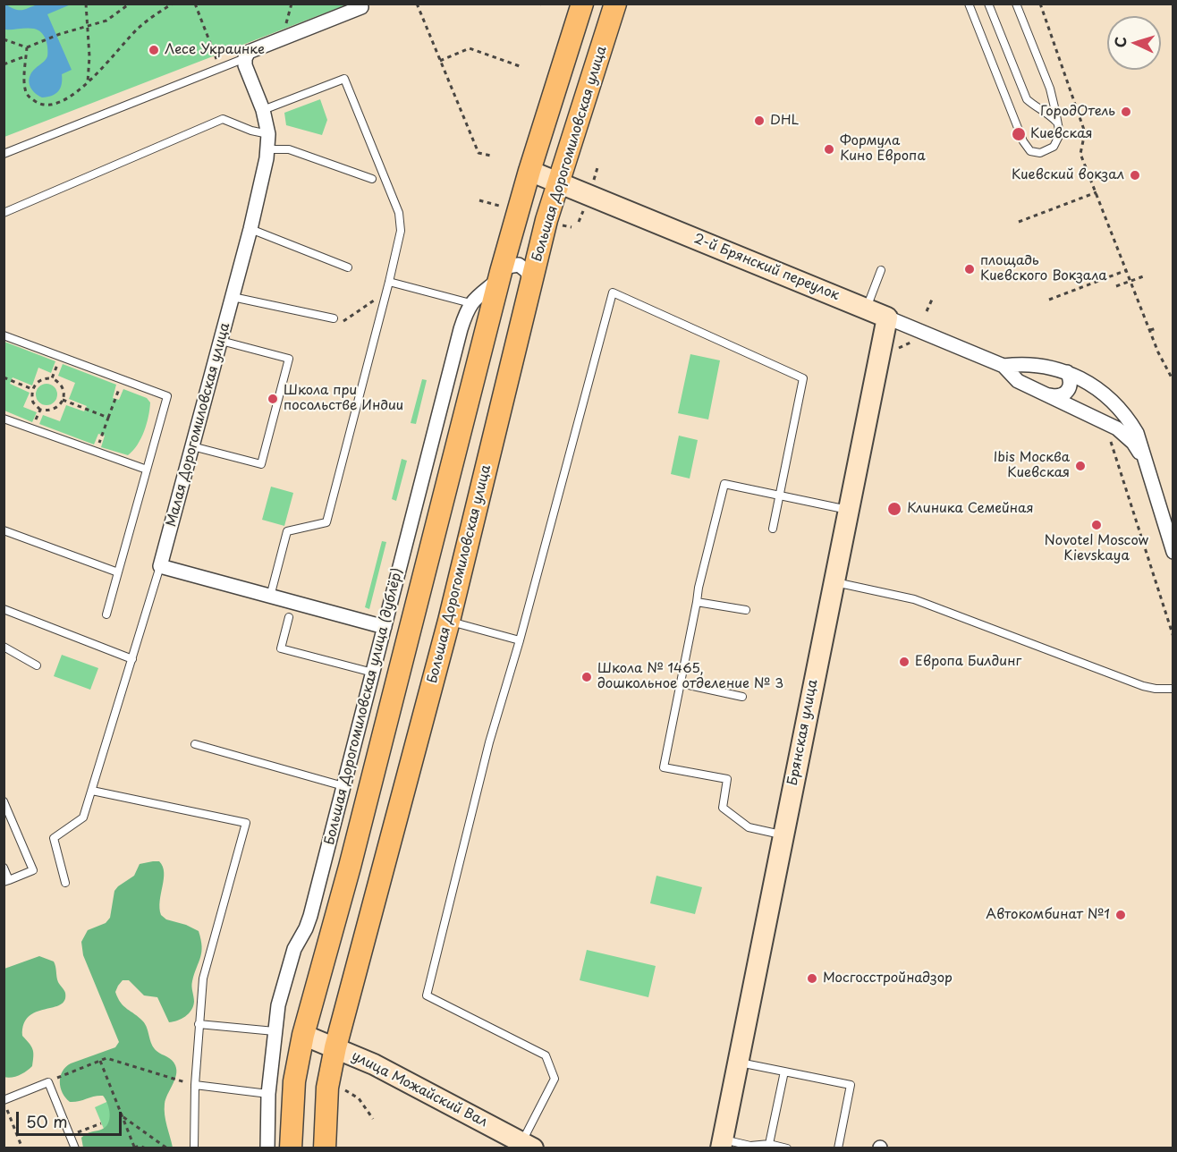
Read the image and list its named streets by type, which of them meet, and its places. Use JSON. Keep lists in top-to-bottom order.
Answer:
{
  "streets": {
    "main road": ["Большая Дорогомиловская улица"],
    "street": [
      "2-й Брянский переулок",
      "Малая Дорогомиловская улица",
      "Большая Дорогомиловская улица (дублёр)",
      "Брянская улица",
      "улица Можайский Вал"
    ]
  },
  "crossings": [
    ["Большая Дорогомиловская улица", "2-й Брянский переулок"],
    ["Большая Дорогомиловская улица", "улица Можайский Вал"],
    ["2-й Брянский переулок", "Брянская улица"]
  ],
  "places": [
    "Лесе Украинке",
    "ГородОтель",
    "DHL",
    "Киевская",
    "Формула Кино Европа",
    "Киевский вокзал",
    "площадь Киевского Вокзала",
    "Школа при посольстве Индии",
    "Ibis Москва Киевская",
    "Клиника Семейная",
    "Novotel Moscow Kievskaya",
    "Европа Билдинг",
    "Школа № 1465, дошкольное отделение № 3",
    "Автокомбинат №1",
    "Мосгосстройнадзор"
  ],
  "scale_bar": "50 m",
  "north": "left"
}
